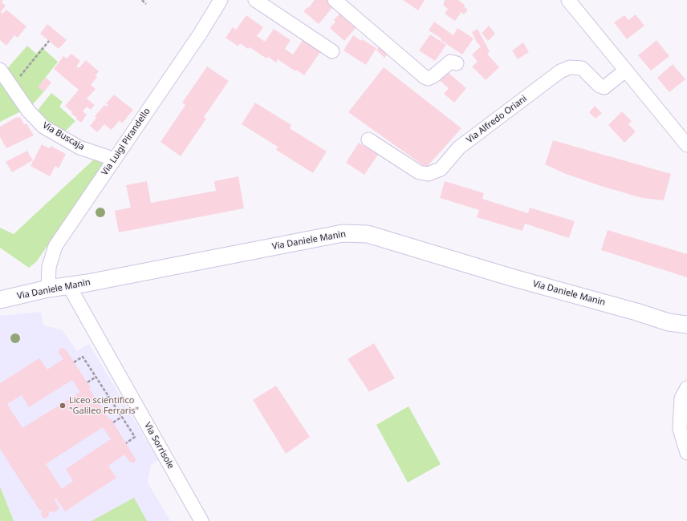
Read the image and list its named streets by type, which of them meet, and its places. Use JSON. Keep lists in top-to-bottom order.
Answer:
{
  "streets": {
    "main road": ["Via Daniele Manin"],
    "street": [
      "Via Alfredo Oriani",
      "Via Buscaja",
      "Via Luigi Pirandello",
      "Via Sorrisole"
    ]
  },
  "crossings": [
    ["Via Buscaja", "Via Luigi Pirandello"],
    ["Via Luigi Pirandello", "Via Daniele Manin"],
    ["Via Daniele Manin", "Via Sorrisole"]
  ],
  "places": ["Liceo scientifico \"Galileo Ferraris\""]
}
